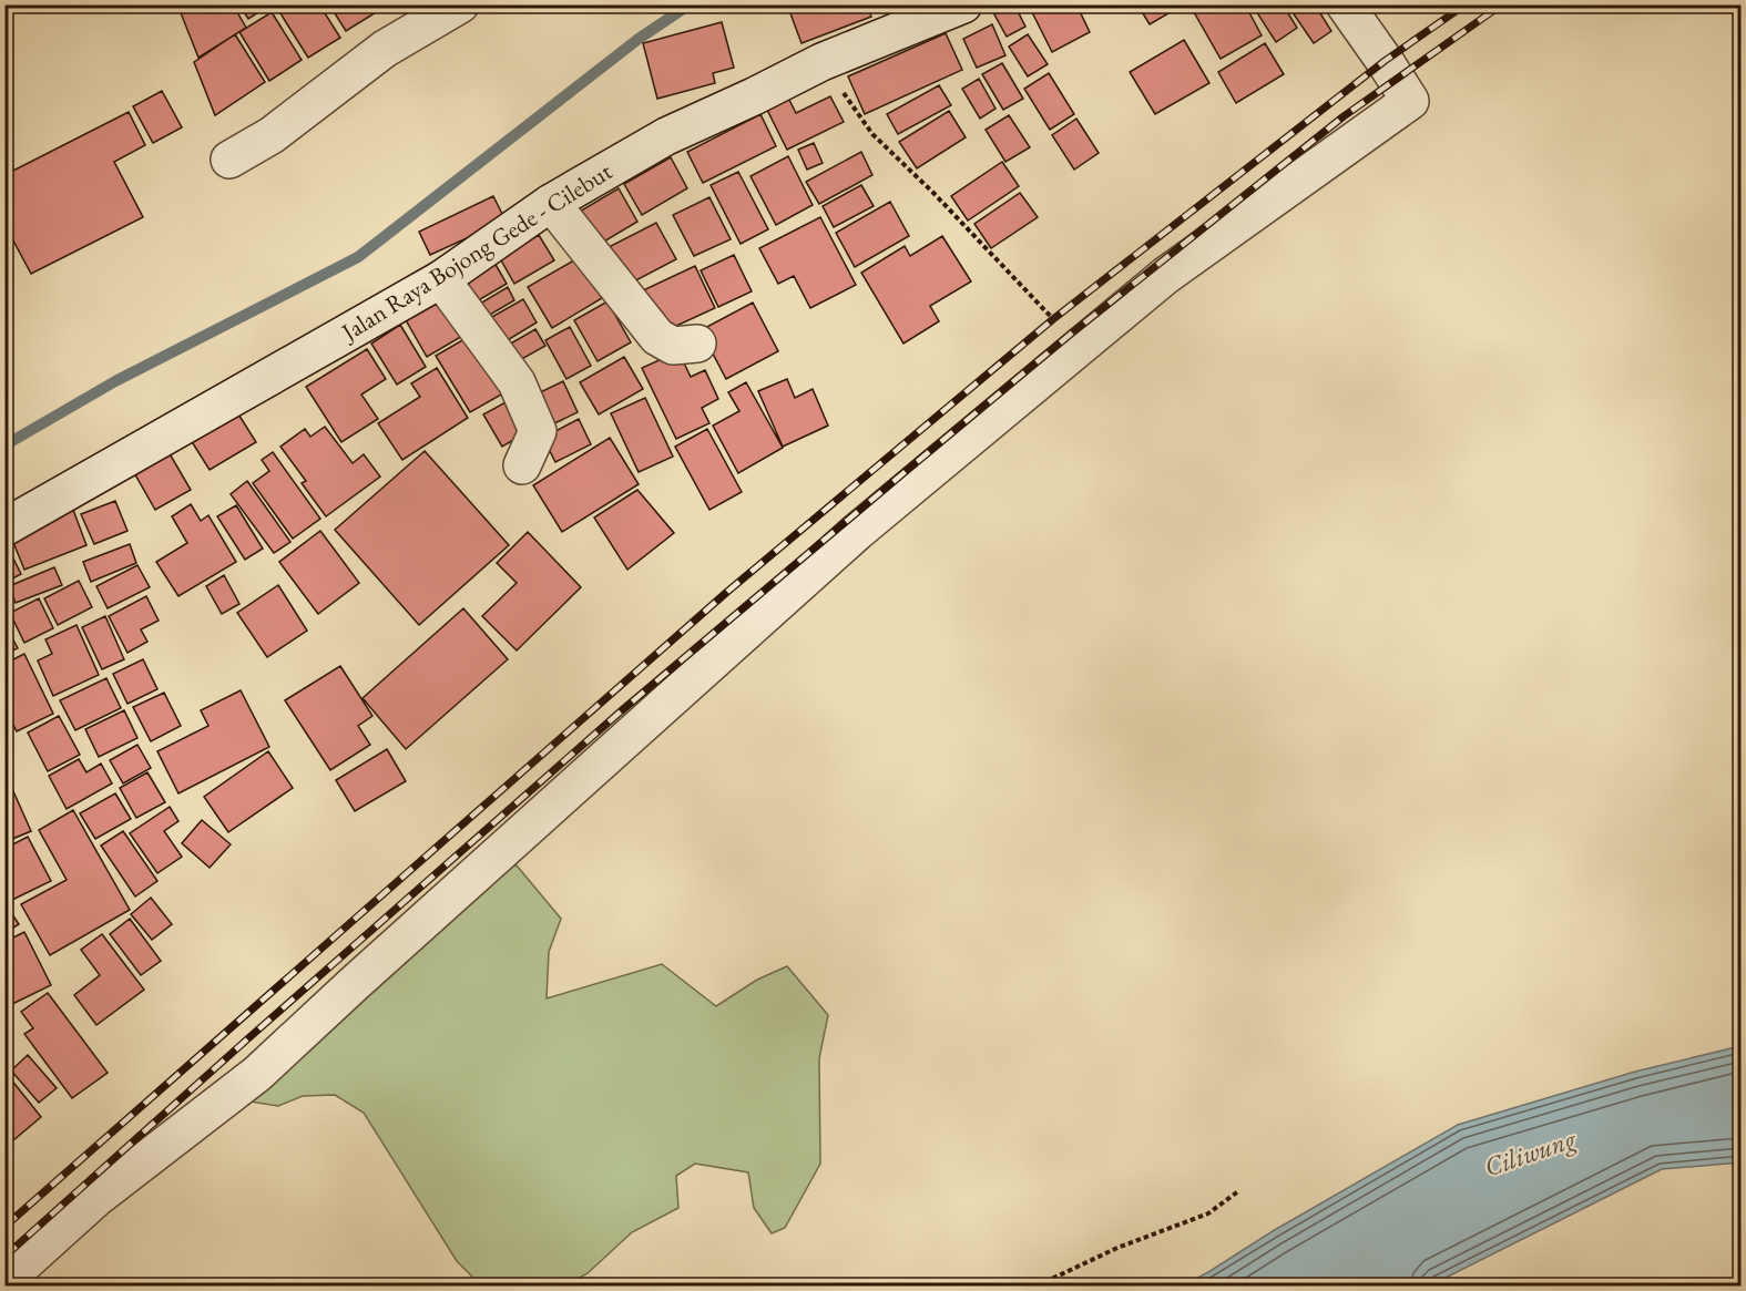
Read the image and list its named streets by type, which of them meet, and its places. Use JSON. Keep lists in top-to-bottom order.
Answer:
{
  "streets": {
    "street": ["Jalan Raya Bojong Gede - Cilebut"]
  },
  "water": ["Ciliwung"]
}
